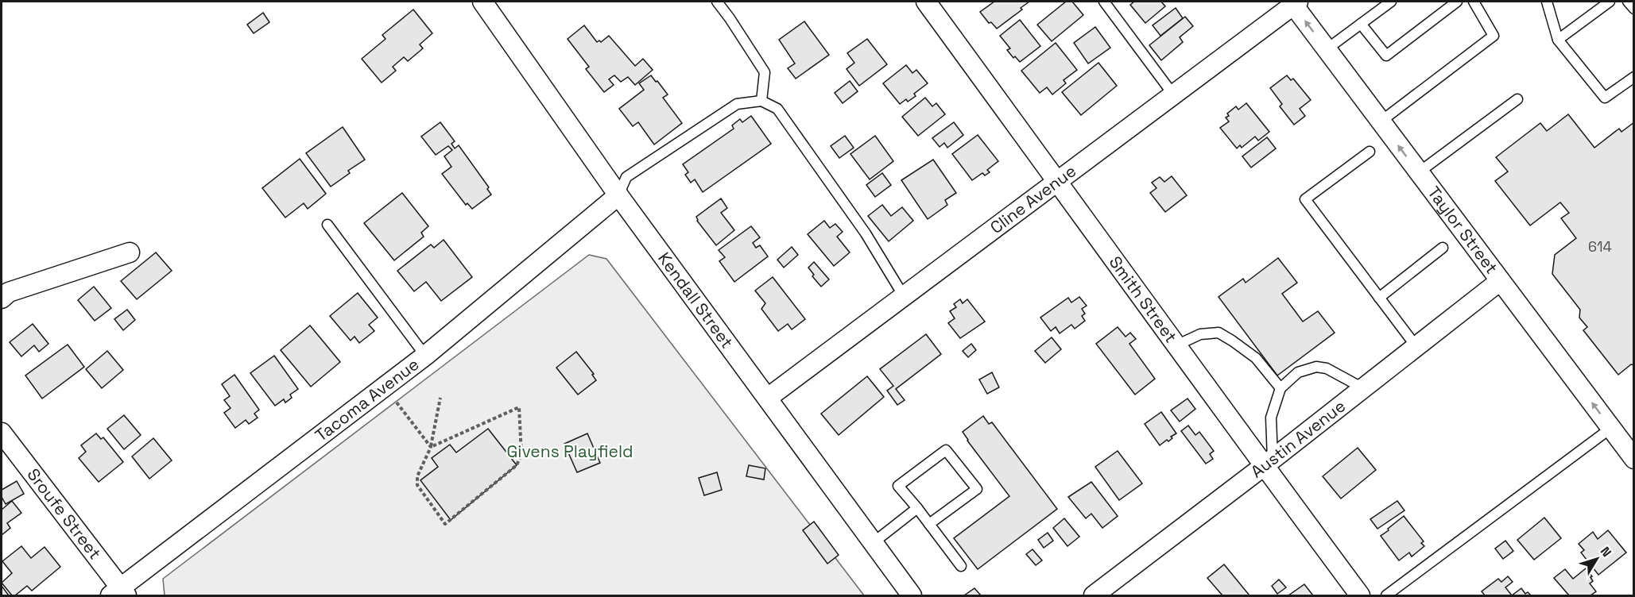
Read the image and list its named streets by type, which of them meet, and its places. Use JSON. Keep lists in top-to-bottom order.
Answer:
{
  "streets": {
    "street": [
      "Cline Avenue",
      "Taylor Street",
      "Smith Street",
      "Kendall Street",
      "Tacoma Avenue",
      "Austin Avenue",
      "Sroufe Street"
    ]
  },
  "crossings": [
    ["Cline Avenue", "Taylor Street"],
    ["Cline Avenue", "Smith Street"],
    ["Cline Avenue", "Kendall Street"],
    ["Taylor Street", "Austin Avenue"],
    ["Smith Street", "Austin Avenue"],
    ["Kendall Street", "Tacoma Avenue"],
    ["Tacoma Avenue", "Sroufe Street"]
  ],
  "one_way": ["Taylor Street"],
  "parks": ["Givens Playfield"],
  "house_numbers": ["614"],
  "north": "top right"
}
